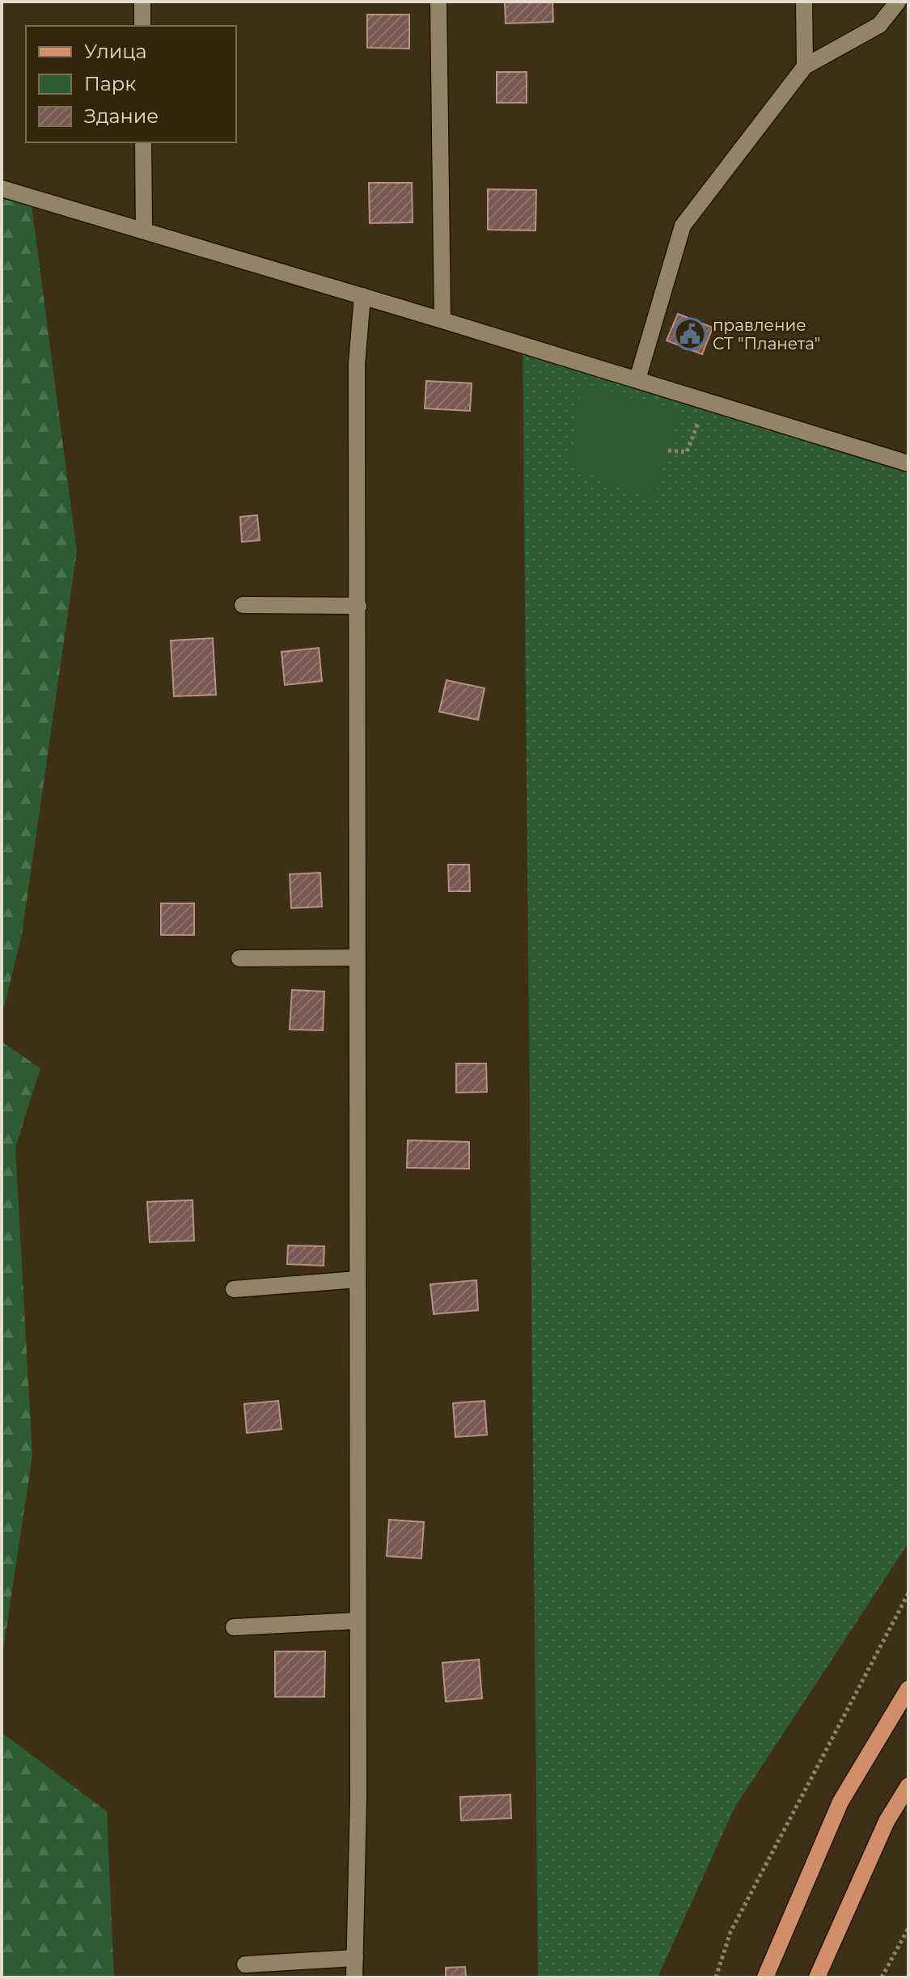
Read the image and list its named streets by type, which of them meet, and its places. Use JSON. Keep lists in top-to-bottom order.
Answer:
{
  "places": {
    "public building": ["правление СТ \"Планета\""]
  },
  "legend": ["Улица", "Парк", "Здание"]
}
